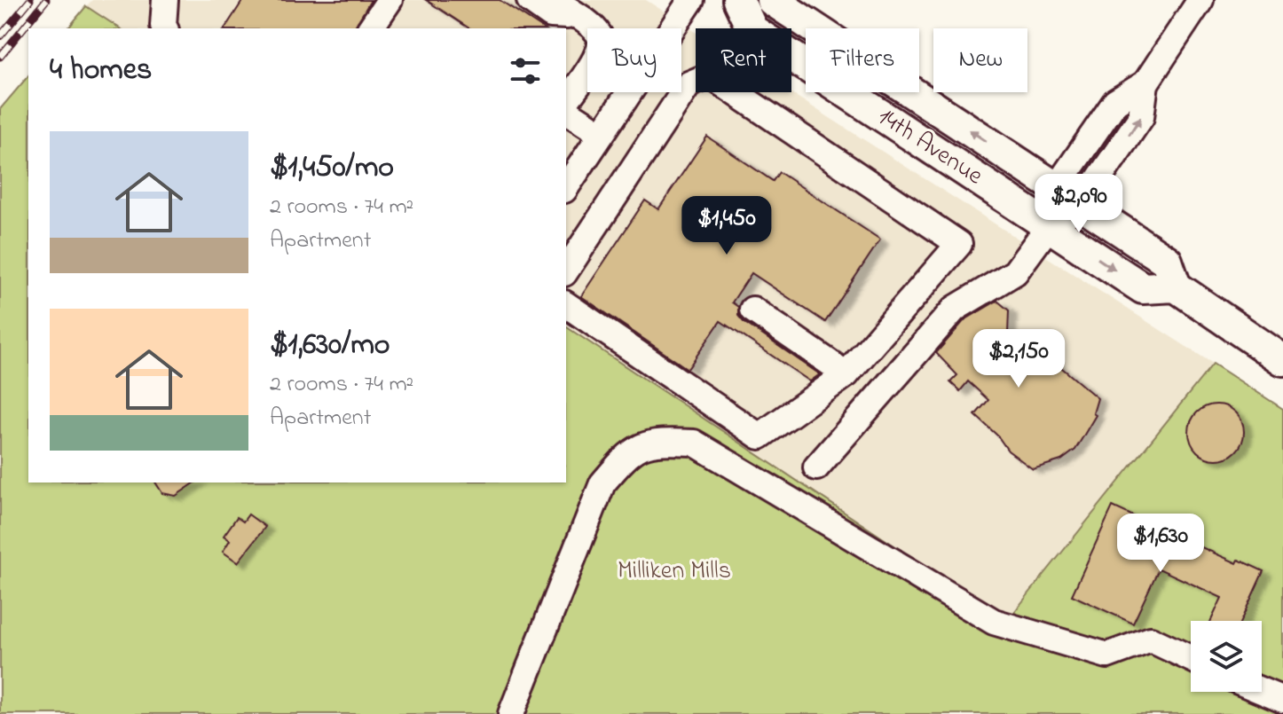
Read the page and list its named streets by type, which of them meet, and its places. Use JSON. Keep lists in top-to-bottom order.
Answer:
{
  "streets": {
    "main road": ["14th Avenue"]
  },
  "parks": ["Milliken Mills"],
  "page": {
    "chip": [
      "Buy",
      "Rent",
      "Filters",
      "New"
    ],
    "heading": "4 homes",
    "list": [
      {
        "name": "$1,450/mo",
        "note": "2 rooms · 74 m² · Apartment"
      },
      {
        "name": "$1,630/mo",
        "note": "2 rooms · 74 m² · Apartment"
      }
    ],
    "price": [
      "$2,090",
      "$1,450",
      "$2,150",
      "$1,630"
    ]
  }
}
